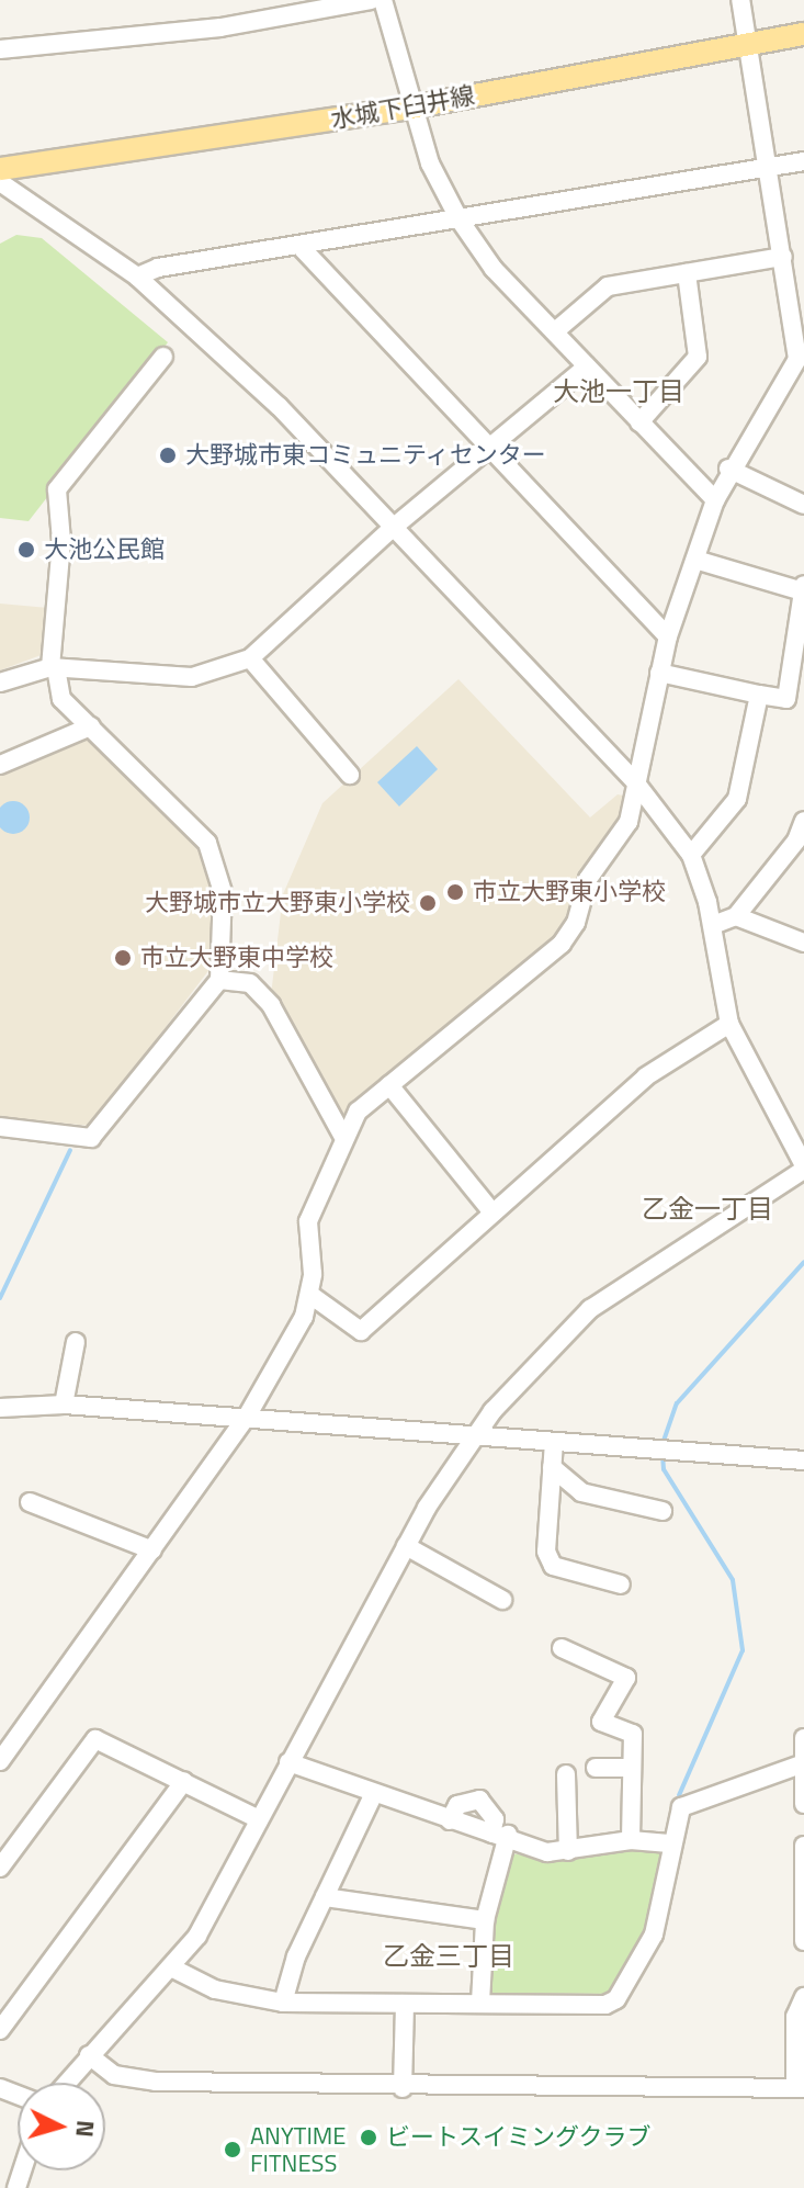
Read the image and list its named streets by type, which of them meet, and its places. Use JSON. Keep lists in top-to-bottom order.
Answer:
{
  "streets": {
    "main road": ["水城下臼井線"]
  },
  "districts": ["大池一丁目", "乙金一丁目", "乙金三丁目"],
  "places": [
    "大野城市東コミュニティセンター",
    "大池公民館",
    "市立大野東小学校",
    "大野城市立大野東小学校",
    "市立大野東中学校",
    "ビートスイミングクラブ",
    "ANYTIME FITNESS"
  ],
  "north": "right"
}
